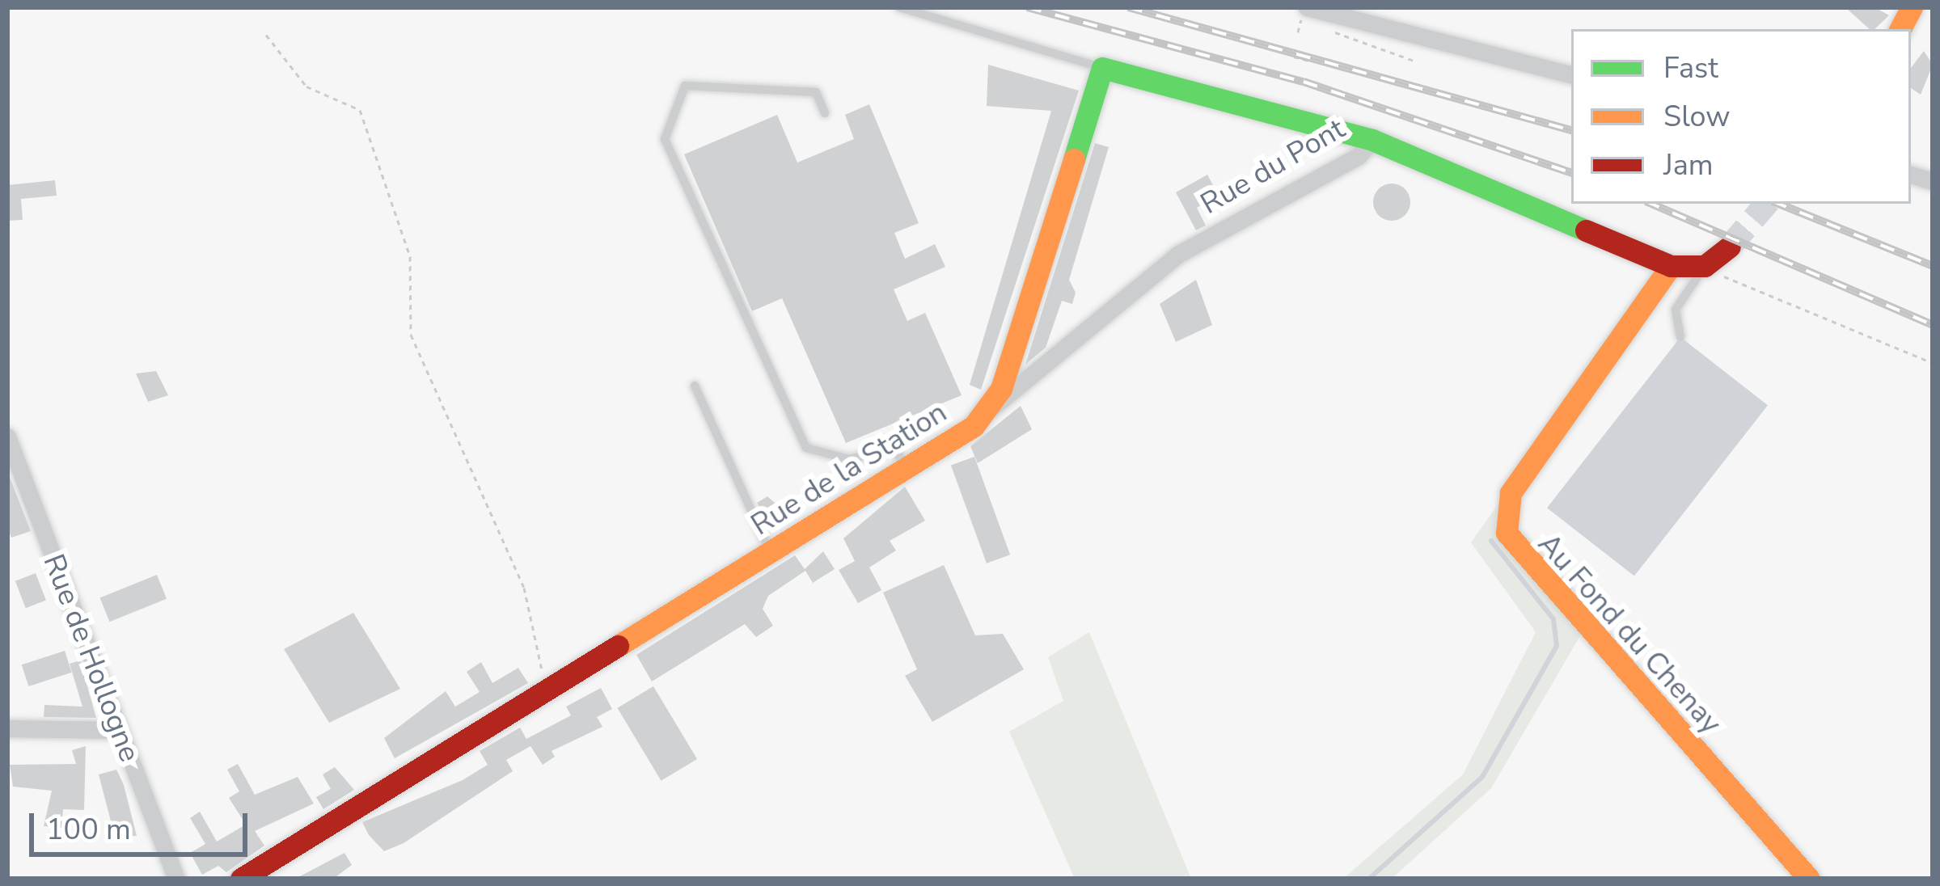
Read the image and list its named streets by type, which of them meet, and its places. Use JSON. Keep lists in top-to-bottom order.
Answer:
{
  "streets": {
    "street": [
      "Rue du Pont",
      "Rue de la Station",
      "Au Fond du Chenay",
      "Rue de Hollogne"
    ]
  },
  "crossings": [
    ["Rue du Pont", "Rue de la Station"],
    ["Rue du Pont", "Au Fond du Chenay"]
  ],
  "legend": ["Fast", "Slow", "Jam"],
  "scale_bar": "100 m"
}
